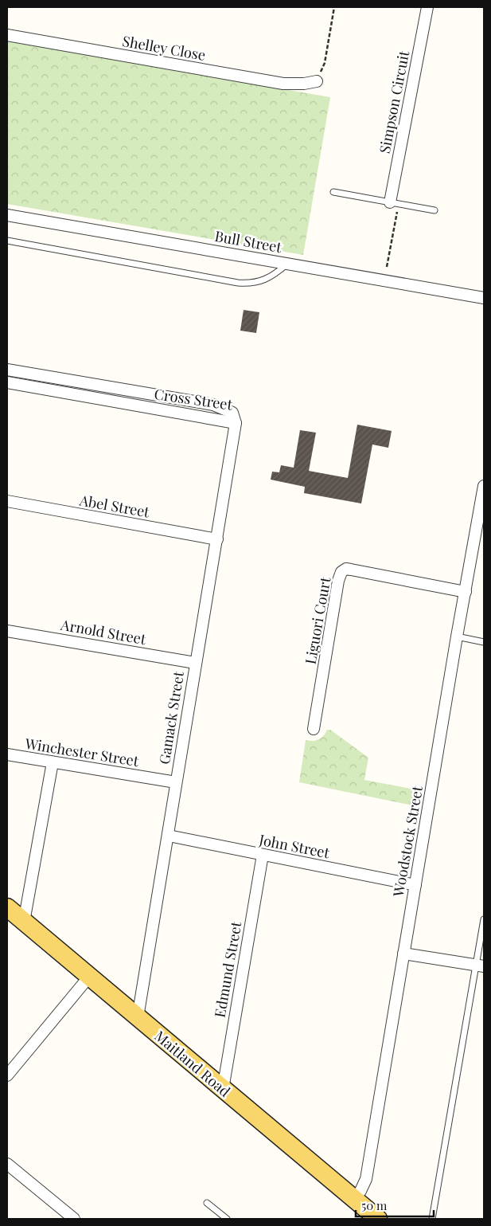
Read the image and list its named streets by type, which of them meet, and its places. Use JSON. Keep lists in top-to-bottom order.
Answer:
{
  "streets": {
    "main road": ["Maitland Road"],
    "street": [
      "Shelley Close",
      "Simpson Circuit",
      "Bull Street",
      "Cross Street",
      "Abel Street",
      "Liguori Court",
      "Arnold Street",
      "Gamack Street",
      "Winchester Street",
      "Woodstock Street",
      "John Street",
      "Edmund Street"
    ]
  },
  "crossings": [
    ["Cross Street", "Gamack Street"],
    ["Abel Street", "Gamack Street"],
    ["Liguori Court", "Woodstock Street"],
    ["Arnold Street", "Gamack Street"],
    ["Gamack Street", "Winchester Street"],
    ["Gamack Street", "John Street"],
    ["Gamack Street", "Maitland Road"],
    ["Woodstock Street", "John Street"],
    ["Woodstock Street", "Maitland Road"],
    ["John Street", "Edmund Street"],
    ["Edmund Street", "Maitland Road"]
  ],
  "scale_bar": "50 m"
}
